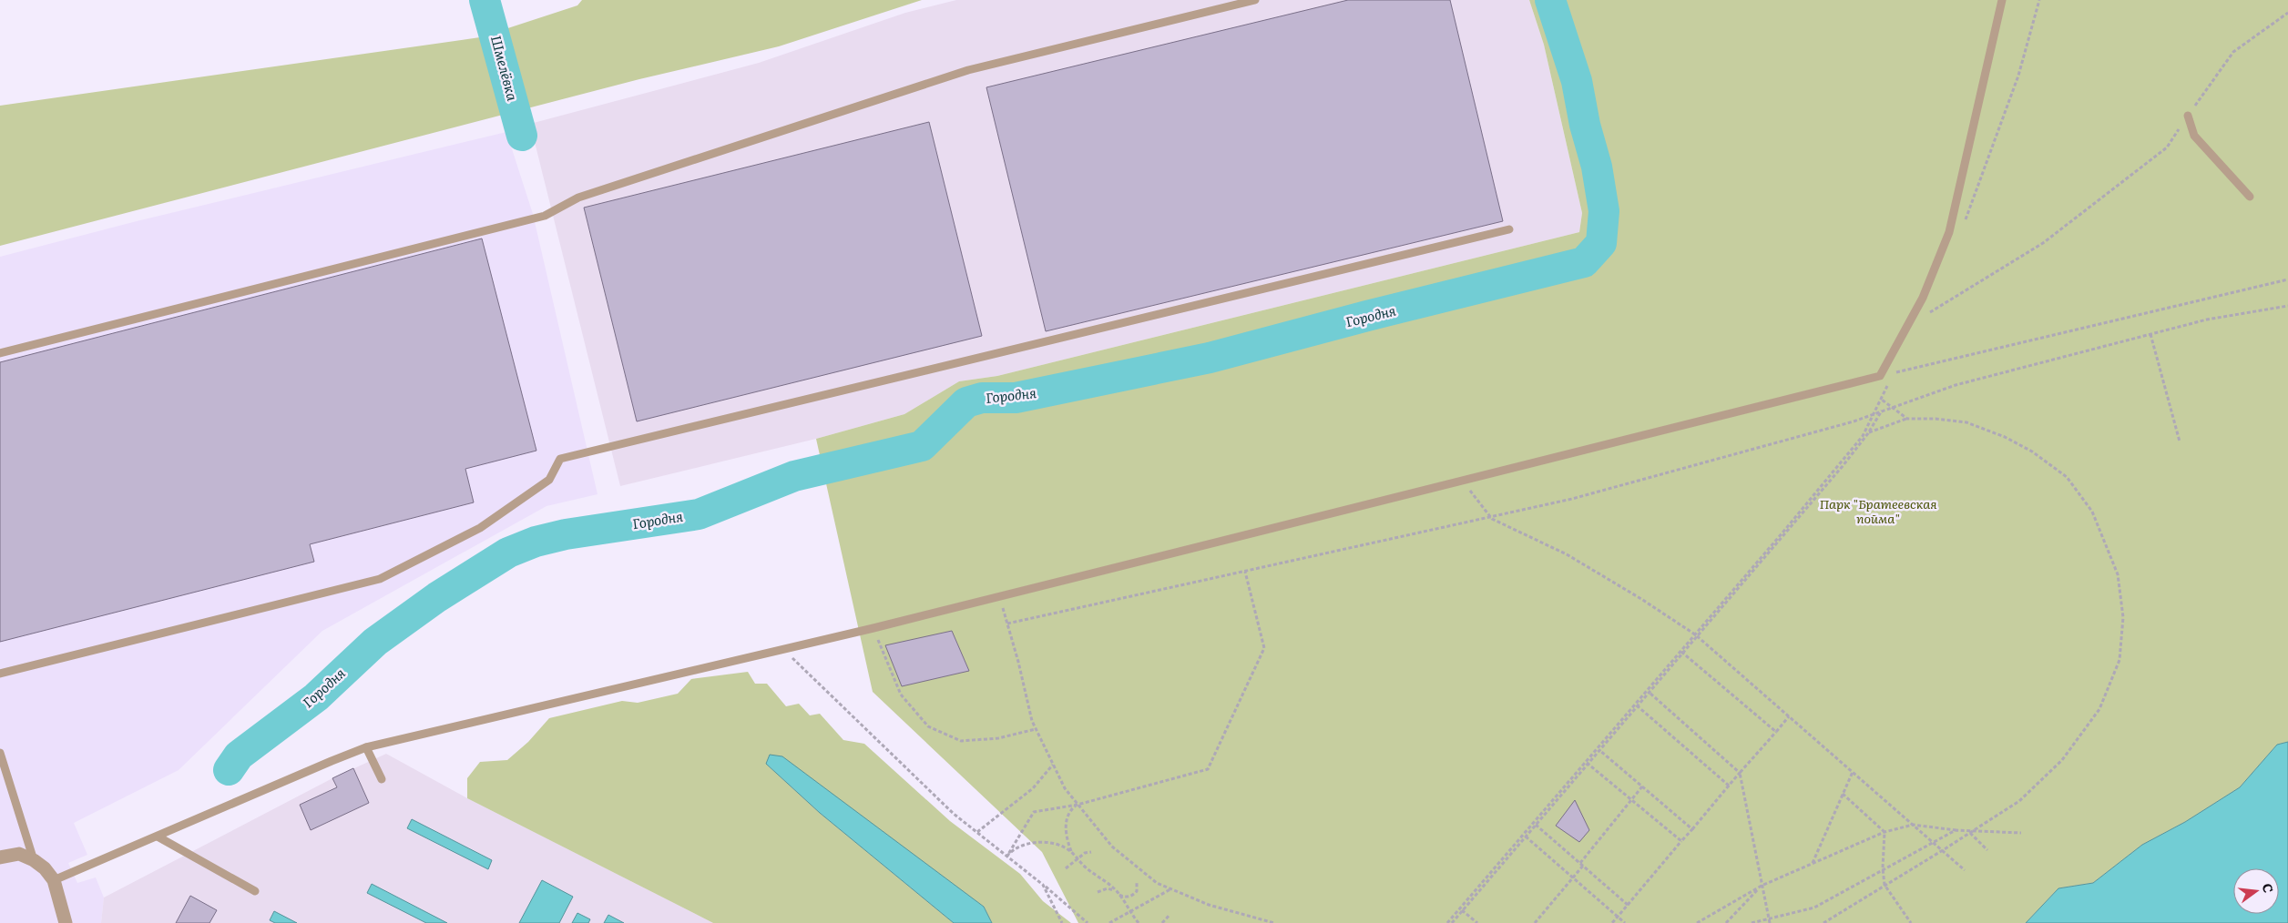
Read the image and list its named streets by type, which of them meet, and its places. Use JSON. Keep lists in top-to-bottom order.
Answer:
{
  "water": ["Шмелёвка", "Городня"],
  "parks": ["Парк \"Братеевская пойма\""],
  "north": "right"
}
